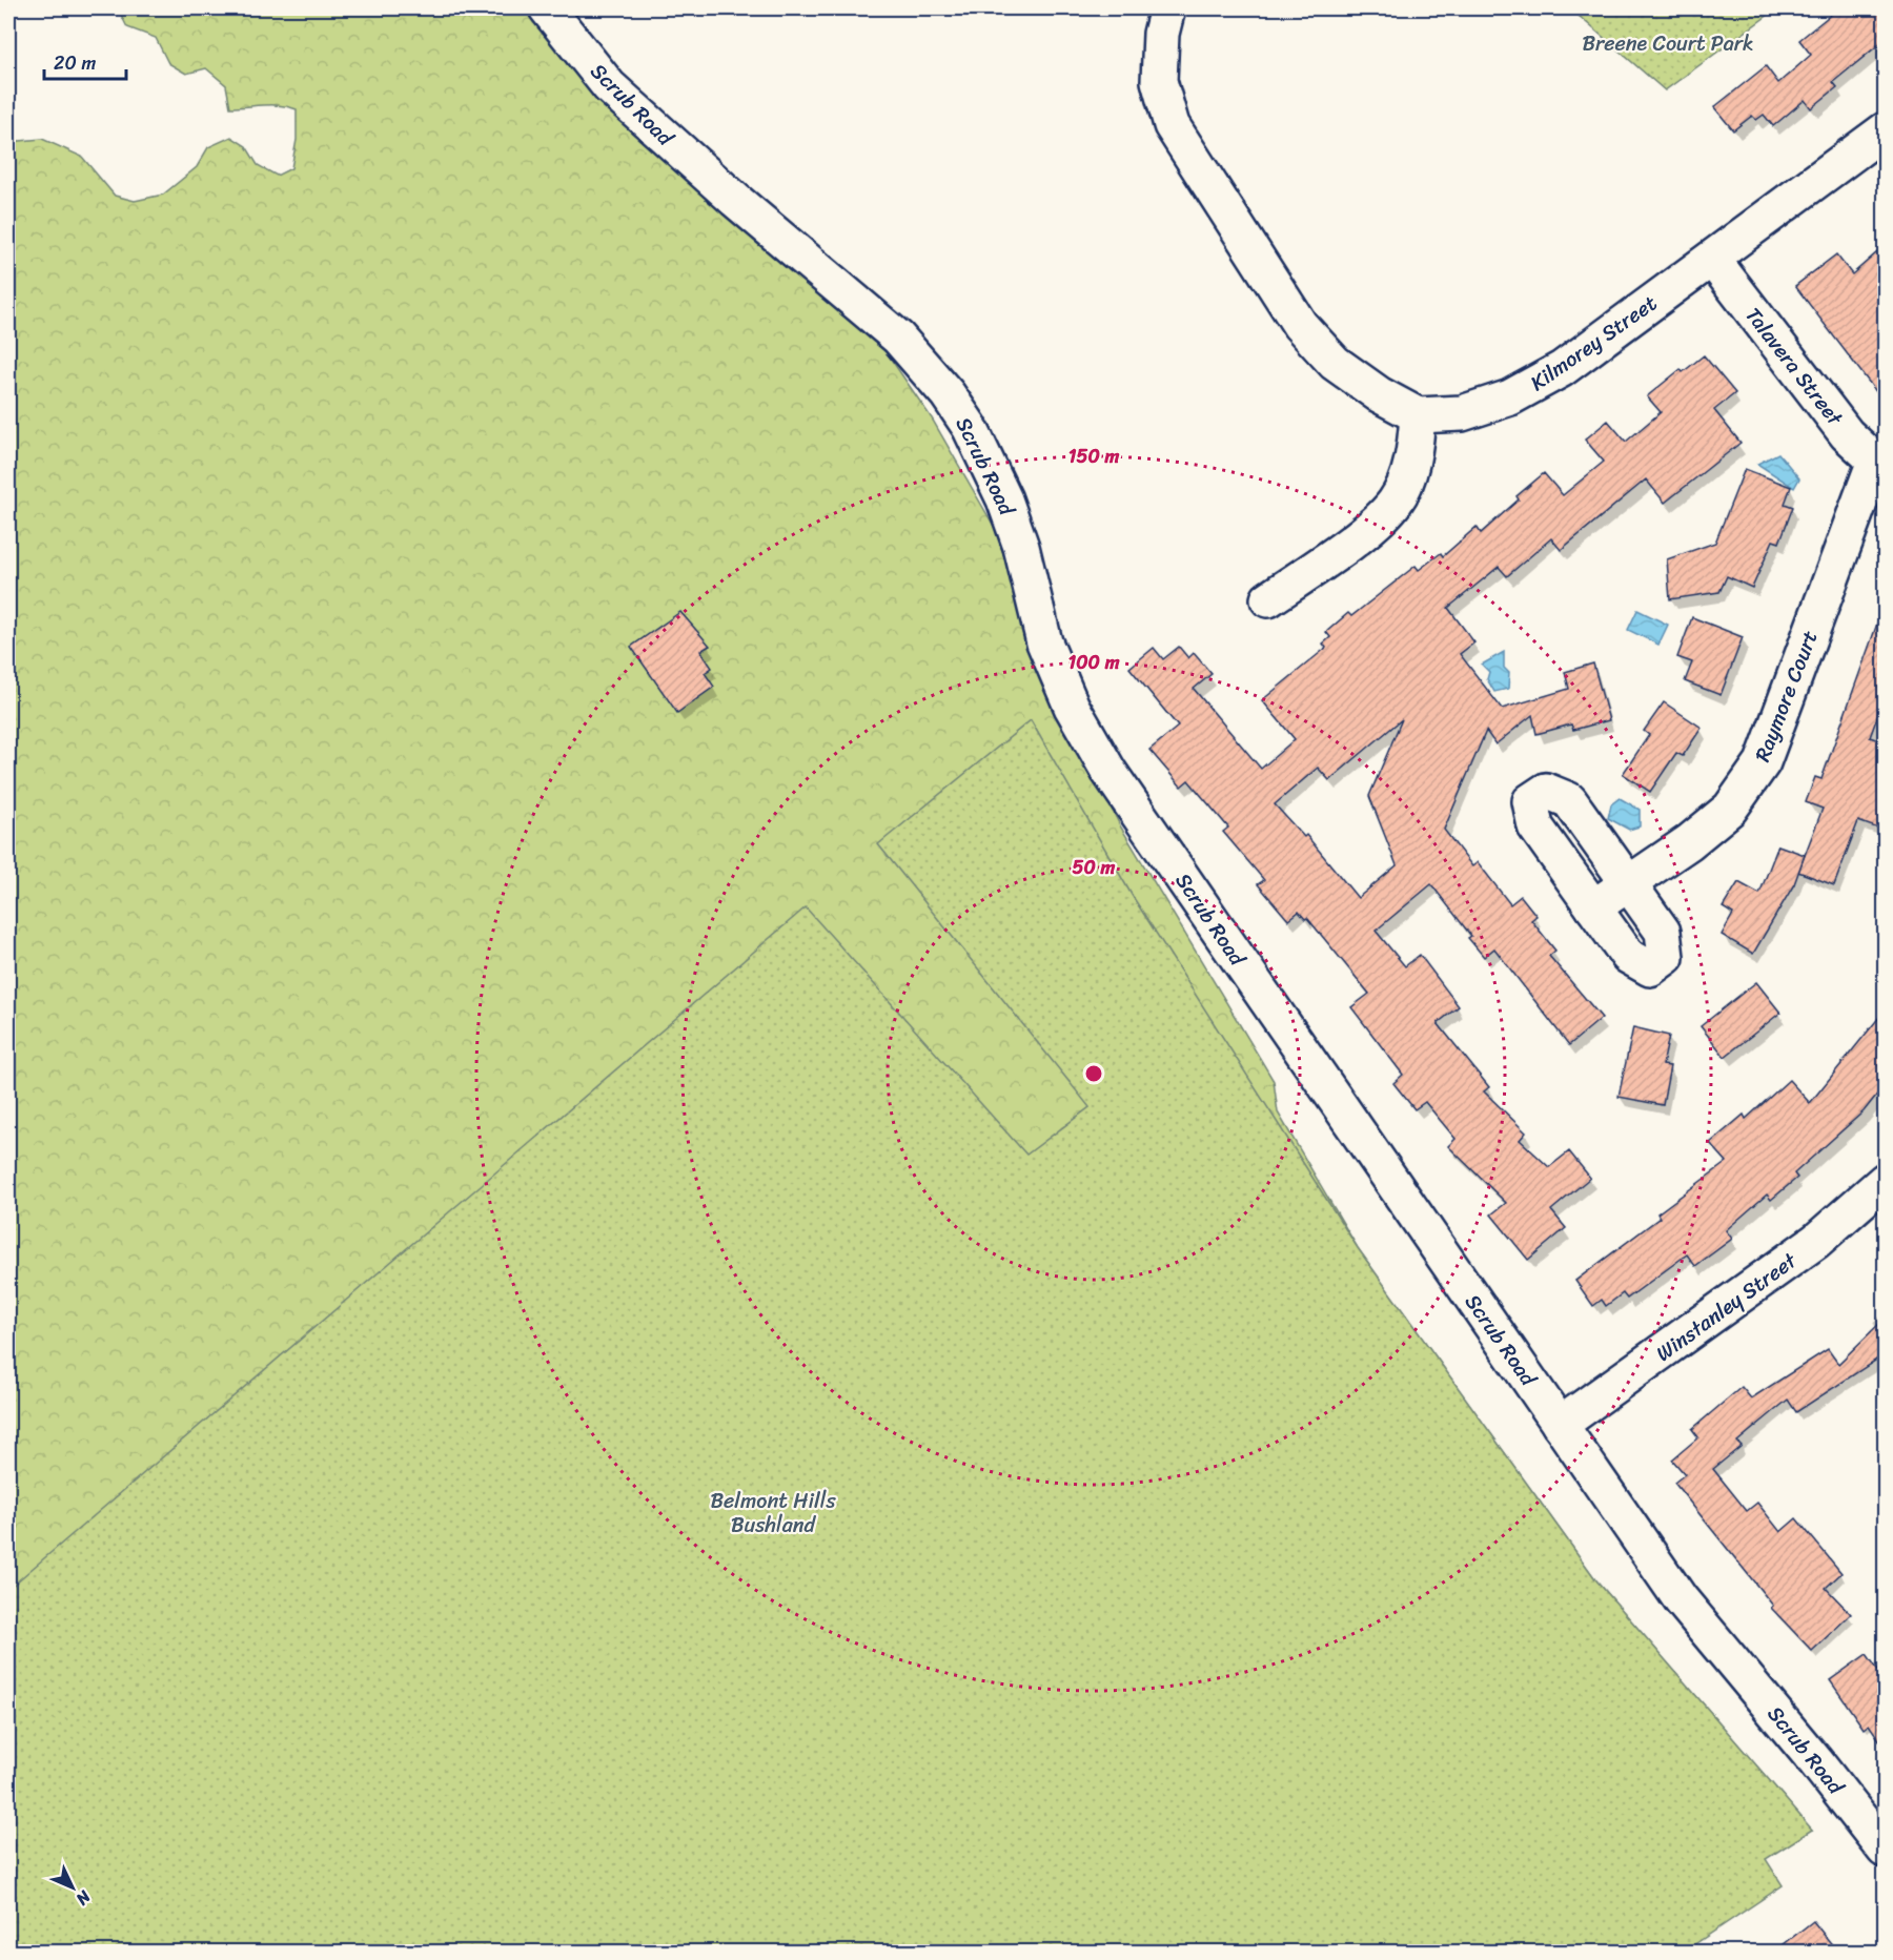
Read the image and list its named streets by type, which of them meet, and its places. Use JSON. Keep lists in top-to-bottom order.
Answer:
{
  "streets": {
    "street": [
      "Scrub Road",
      "Kilmorey Street",
      "Talavera Street",
      "Raymore Court",
      "Winstanley Street"
    ]
  },
  "crossings": [
    ["Scrub Road", "Winstanley Street"],
    ["Kilmorey Street", "Talavera Street"],
    ["Talavera Street", "Raymore Court"]
  ],
  "parks": ["Breene Court Park", "Belmont Hills Bushland"],
  "scale_bar": "20 m",
  "north": "bottom right",
  "rings": ["150 m", "100 m", "50 m"]
}
